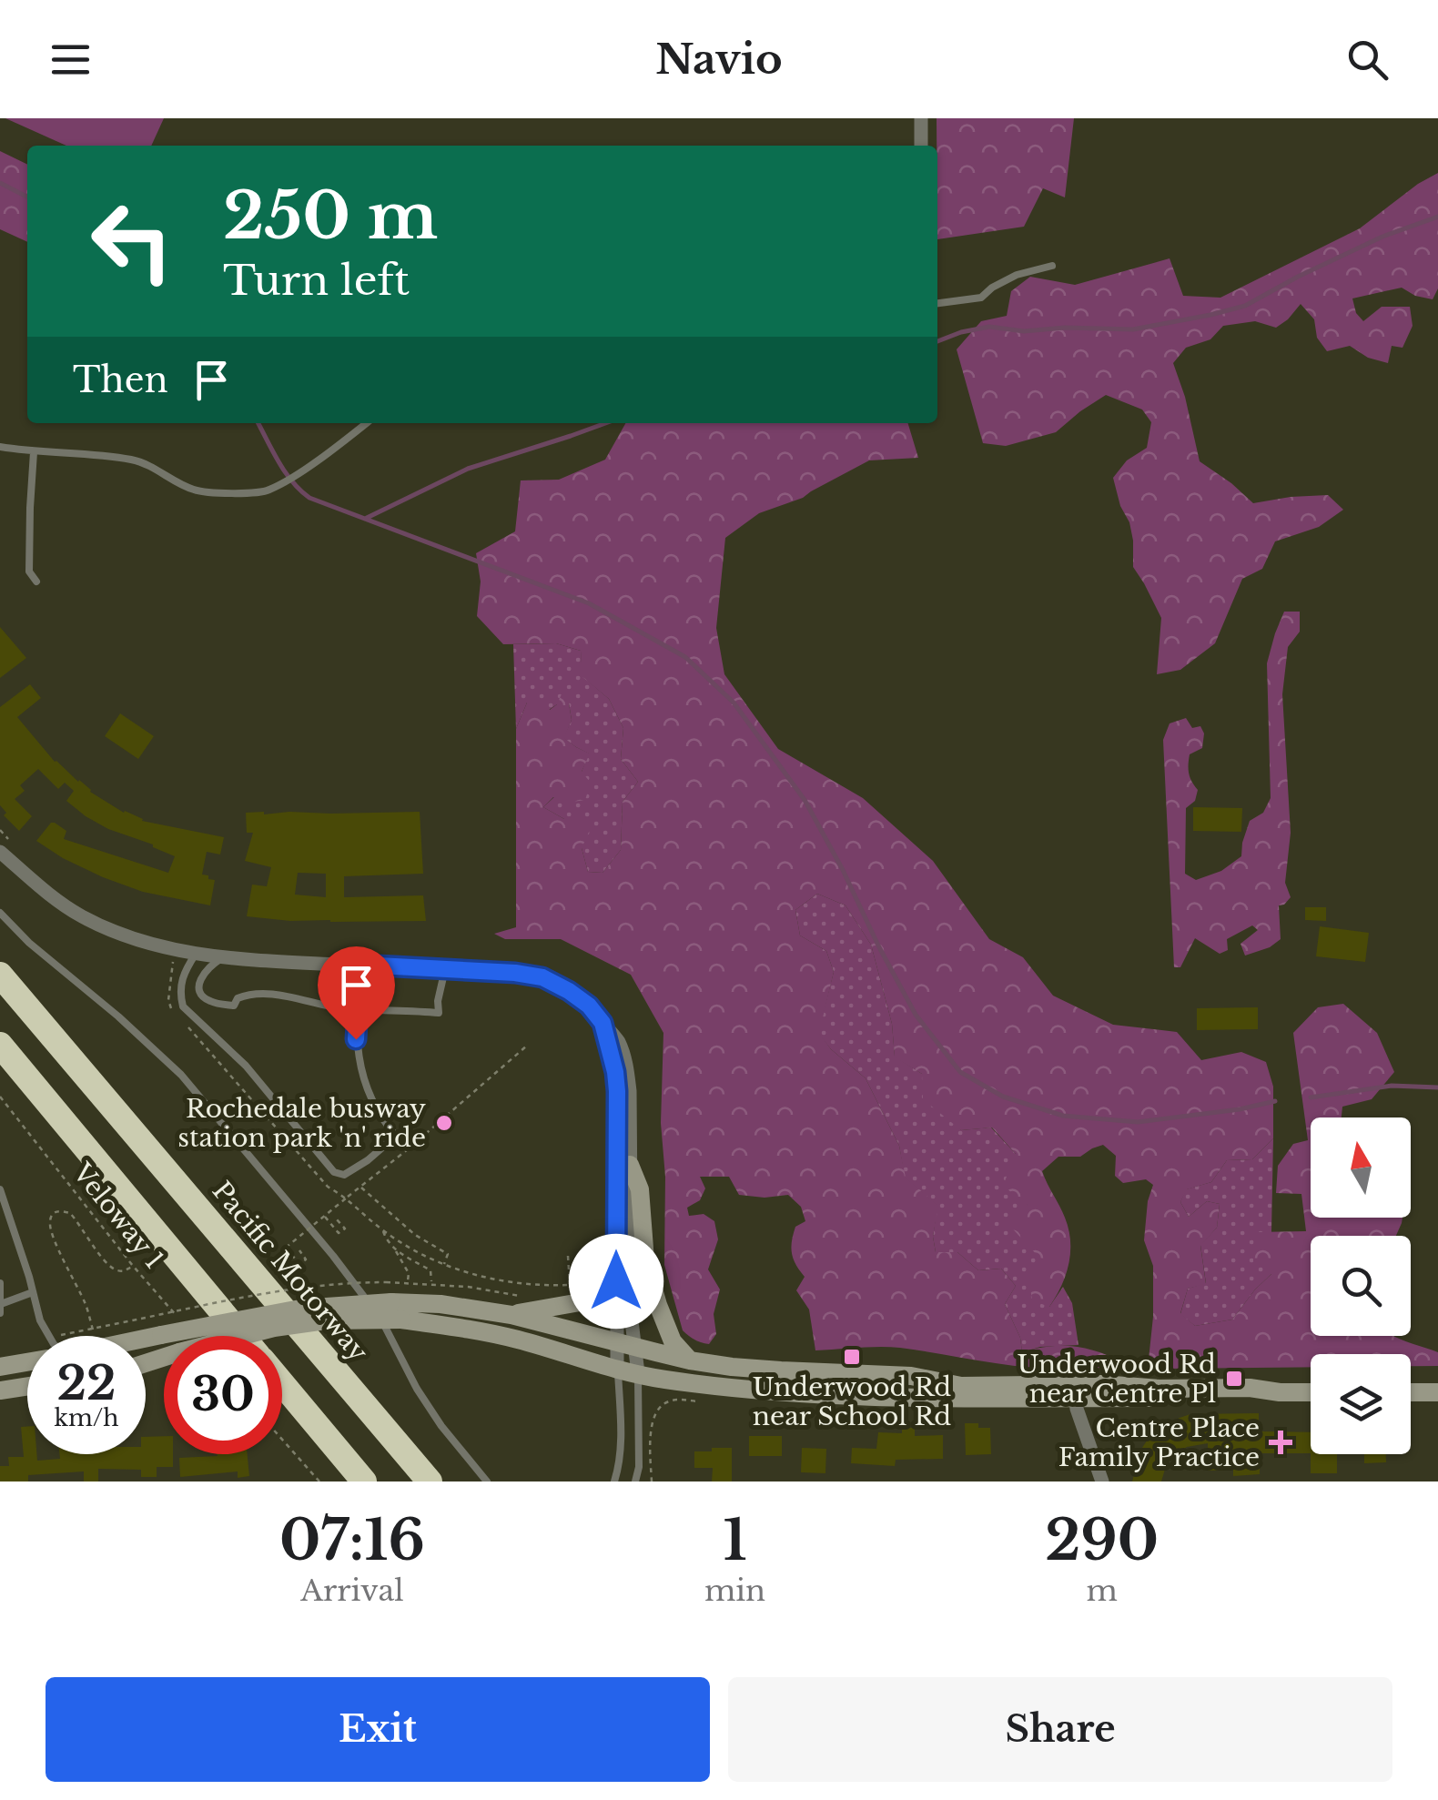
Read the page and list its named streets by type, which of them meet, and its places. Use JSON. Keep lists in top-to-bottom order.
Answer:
{
  "streets": {
    "highway": ["Pacific Motorway"],
    "path": ["Veloway 1"]
  },
  "places": {
    "other": ["Rochedale busway station park 'n' ride"],
    "transit": ["Underwood Rd near School Rd", "Underwood Rd near Centre Pl"],
    "health": ["Centre Place Family Practice"]
  },
  "north": "top",
  "page": {
    "header": "Navio",
    "turn": ["250 m", "Turn left"],
    "then": "Then",
    "speed": "22 km/h",
    "limit": "30",
    "eta": [
      "07:16",
      "Arrival",
      "1",
      "min",
      "290",
      "m"
    ],
    "buttons": ["Exit", "Share"]
  }
}
